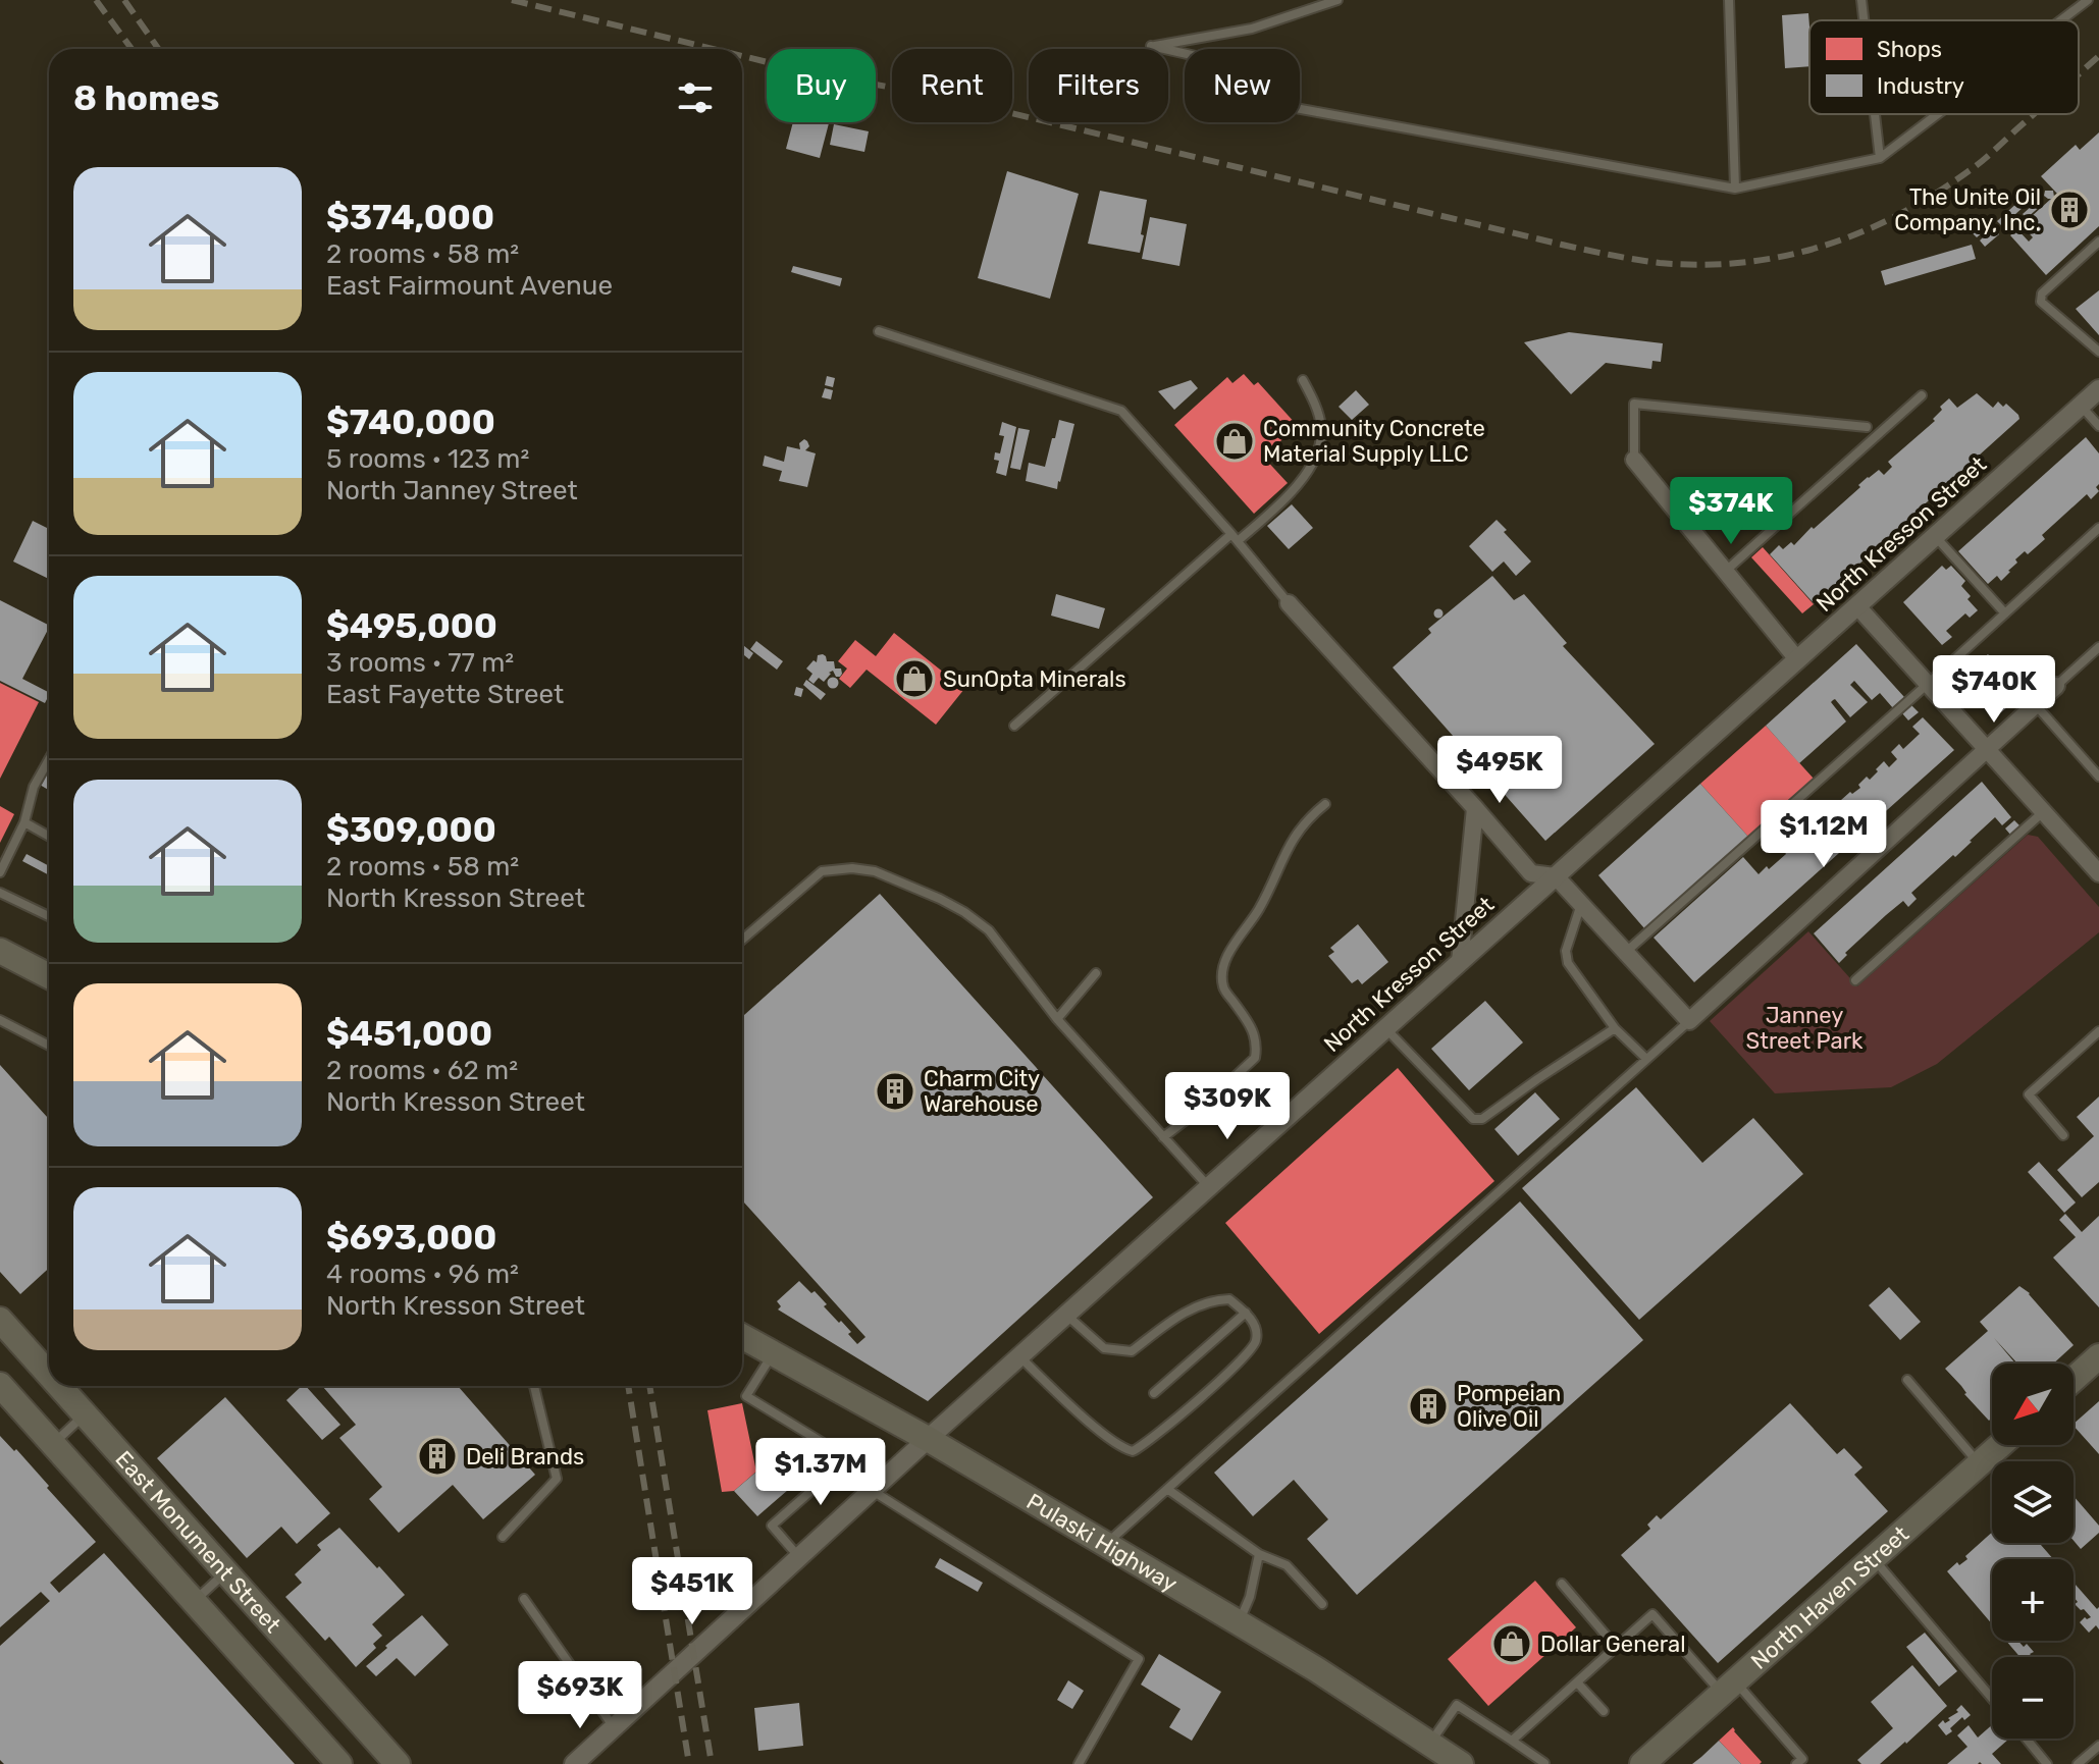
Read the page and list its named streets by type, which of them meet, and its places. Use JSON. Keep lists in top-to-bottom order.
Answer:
{
  "streets": {
    "main road": ["East Monument Street", "Pulaski Highway", "North Haven Street"],
    "street": ["North Kresson Street"]
  },
  "crossings": [
    ["North Kresson Street", "Pulaski Highway"]
  ],
  "parks": ["Janney Street Park"],
  "places": {
    "building": [
      "The Unite Oil Company, Inc.",
      "Charm City Warehouse",
      "Pompeian Olive Oil",
      "Deli Brands"
    ],
    "shop": ["Community Concrete Material Supply LLC", "SunOpta Minerals", "Dollar General"]
  },
  "legend": ["Shops", "Industry"],
  "north": "bottom left",
  "page": {
    "chip": [
      "Buy",
      "Rent",
      "Filters",
      "New"
    ],
    "heading": "8 homes",
    "list": [
      {
        "name": "$374,000",
        "note": "2 rooms · 58 m² · East Fairmount Avenue"
      },
      {
        "name": "$740,000",
        "note": "5 rooms · 123 m² · North Janney Street"
      },
      {
        "name": "$495,000",
        "note": "3 rooms · 77 m² · East Fayette Street"
      },
      {
        "name": "$309,000",
        "note": "2 rooms · 58 m² · North Kresson Street"
      },
      {
        "name": "$451,000",
        "note": "2 rooms · 62 m² · North Kresson Street"
      },
      {
        "name": "$693,000",
        "note": "4 rooms · 96 m² · North Kresson Street"
      }
    ],
    "price": [
      "$374K",
      "$740K",
      "$495K",
      "$1.12M",
      "$309K",
      "$1.37M",
      "$451K",
      "$693K"
    ],
    "map_buttons": ["+", "−"]
  }
}
